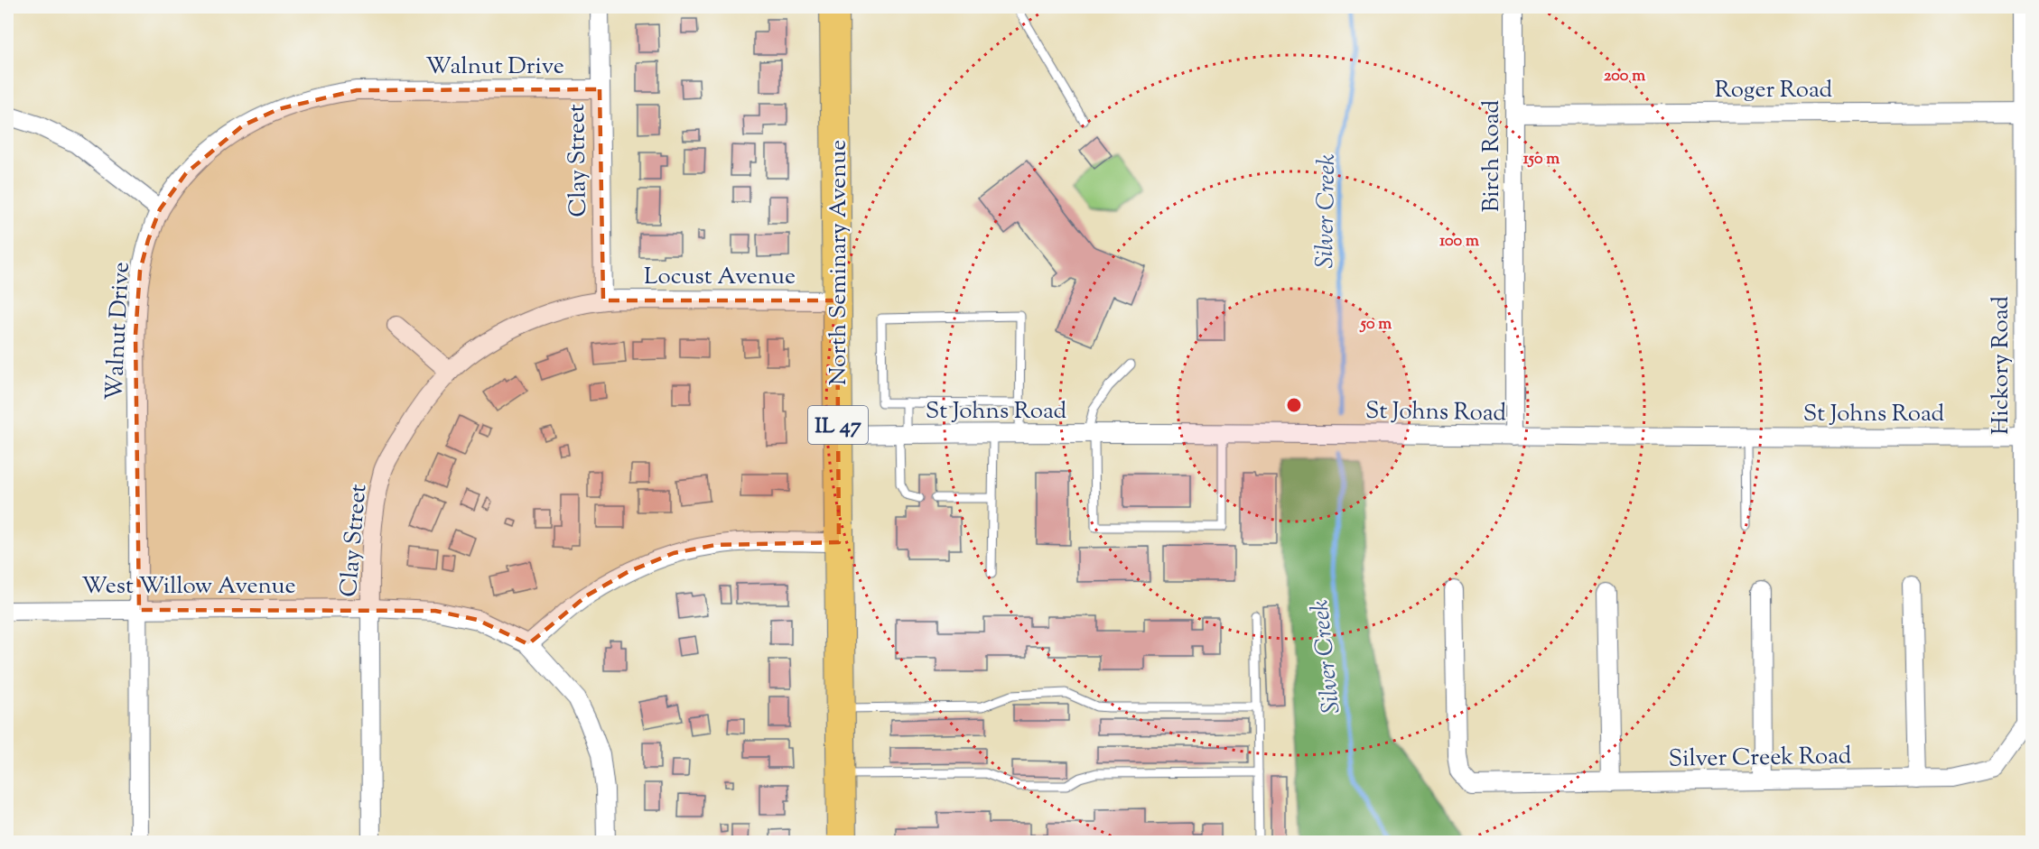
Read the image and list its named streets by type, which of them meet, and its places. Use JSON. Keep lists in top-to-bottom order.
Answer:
{
  "streets": {
    "main road": ["North Seminary Avenue", "IL 47"],
    "street": [
      "Walnut Drive",
      "Roger Road",
      "Birch Road",
      "Clay Street",
      "Locust Avenue",
      "Hickory Road",
      "St Johns Road",
      "West Willow Avenue",
      "Silver Creek Road"
    ]
  },
  "crossings": [
    ["Walnut Drive", "Clay Street"],
    ["Walnut Drive", "West Willow Avenue"],
    ["Roger Road", "Birch Road"],
    ["Roger Road", "Hickory Road"],
    ["Birch Road", "St Johns Road"],
    ["Clay Street", "Locust Avenue"],
    ["Clay Street", "West Willow Avenue"],
    ["North Seminary Avenue", "Locust Avenue"],
    ["North Seminary Avenue", "St Johns Road"],
    ["Hickory Road", "St Johns Road"],
    ["Hickory Road", "Silver Creek Road"]
  ],
  "water": ["Silver Creek"],
  "rings": [
    "200 m",
    "150 m",
    "100 m",
    "50 m"
  ]
}
